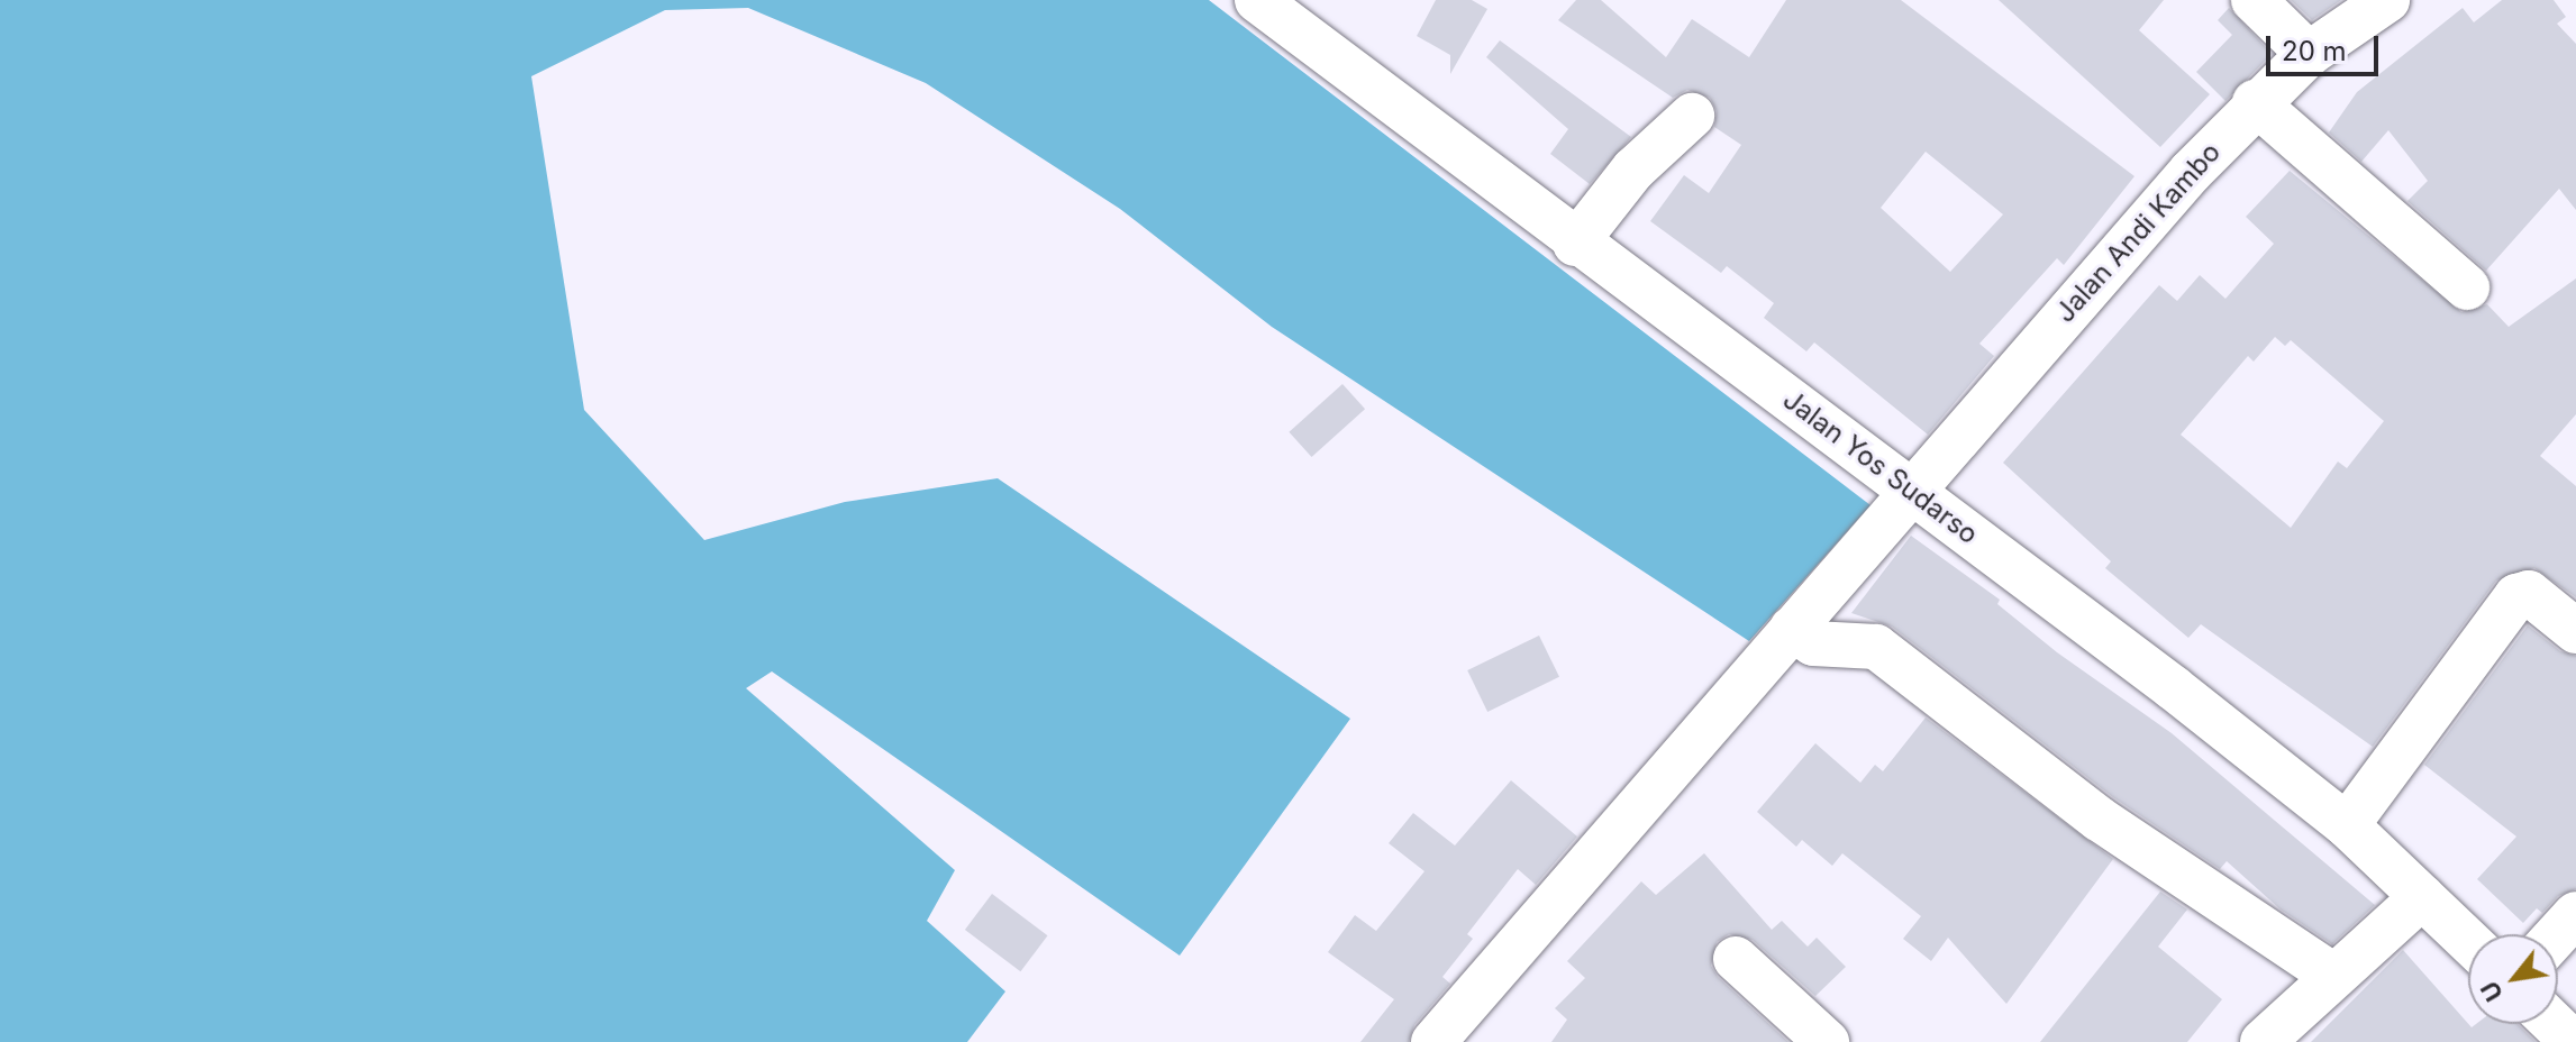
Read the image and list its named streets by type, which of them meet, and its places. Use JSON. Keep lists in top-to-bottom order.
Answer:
{
  "streets": {
    "street": ["Jalan Andi Kambo", "Jalan Yos Sudarso"]
  },
  "crossings": [
    ["Jalan Andi Kambo", "Jalan Yos Sudarso"]
  ],
  "scale_bar": "20 m",
  "north": "bottom left"
}
